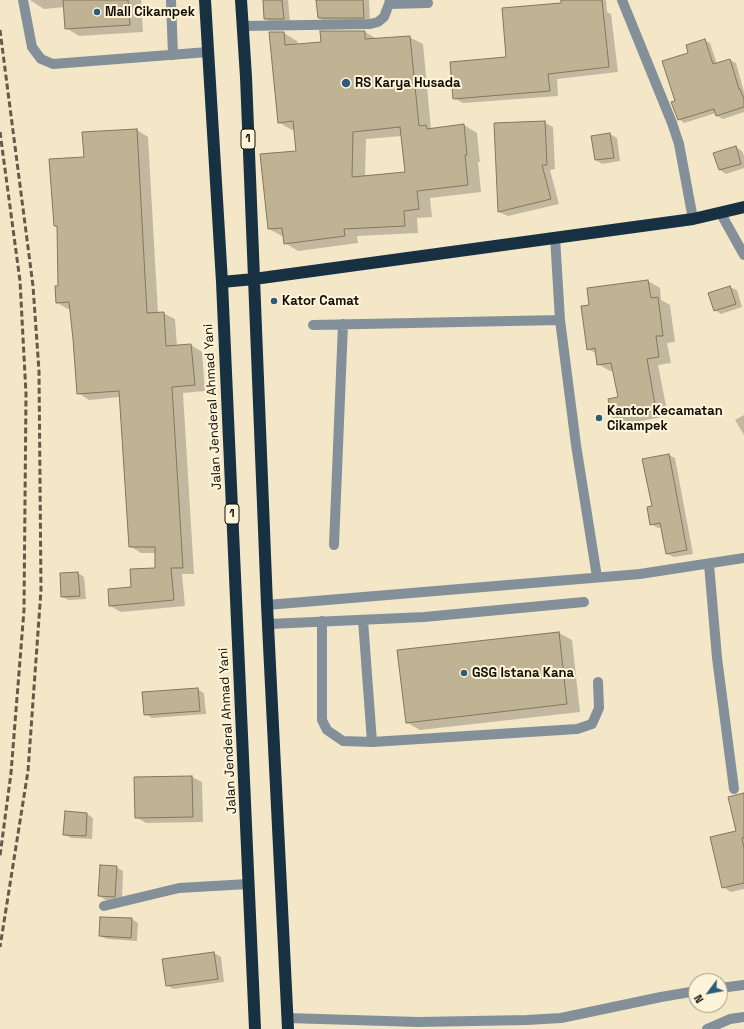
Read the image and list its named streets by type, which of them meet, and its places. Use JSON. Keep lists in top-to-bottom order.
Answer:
{
  "streets": {
    "highway": ["1", "Jalan Jenderal Ahmad Yani"]
  },
  "places": [
    "Mall Cikampek",
    "RS Karya Husada",
    "Kator Camat",
    "Kantor Kecamatan Cikampek",
    "GSG Istana Kana"
  ],
  "north": "bottom left"
}
